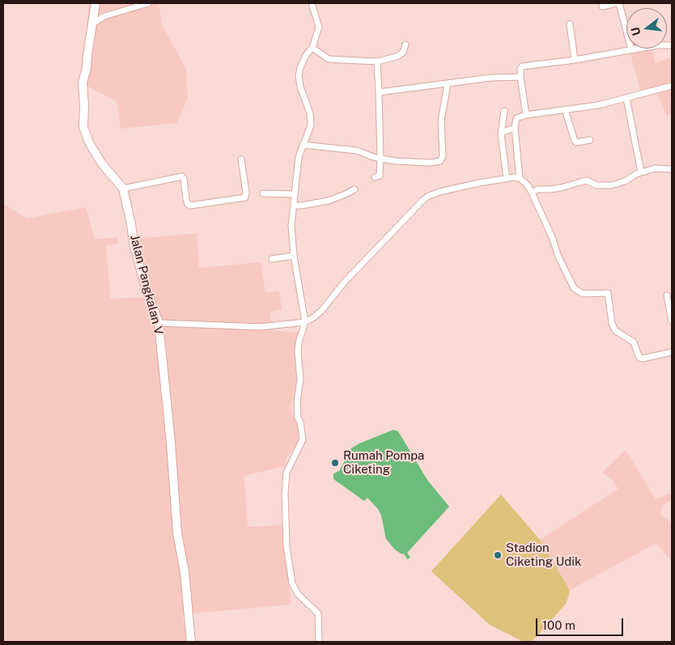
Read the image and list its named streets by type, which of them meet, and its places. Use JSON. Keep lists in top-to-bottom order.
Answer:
{
  "streets": {
    "street": ["Jalan Pangkalan V"]
  },
  "places": ["Rumah Pompa Ciketing", "Stadion Ciketing Udik"],
  "scale_bar": "100 m",
  "north": "left"
}
